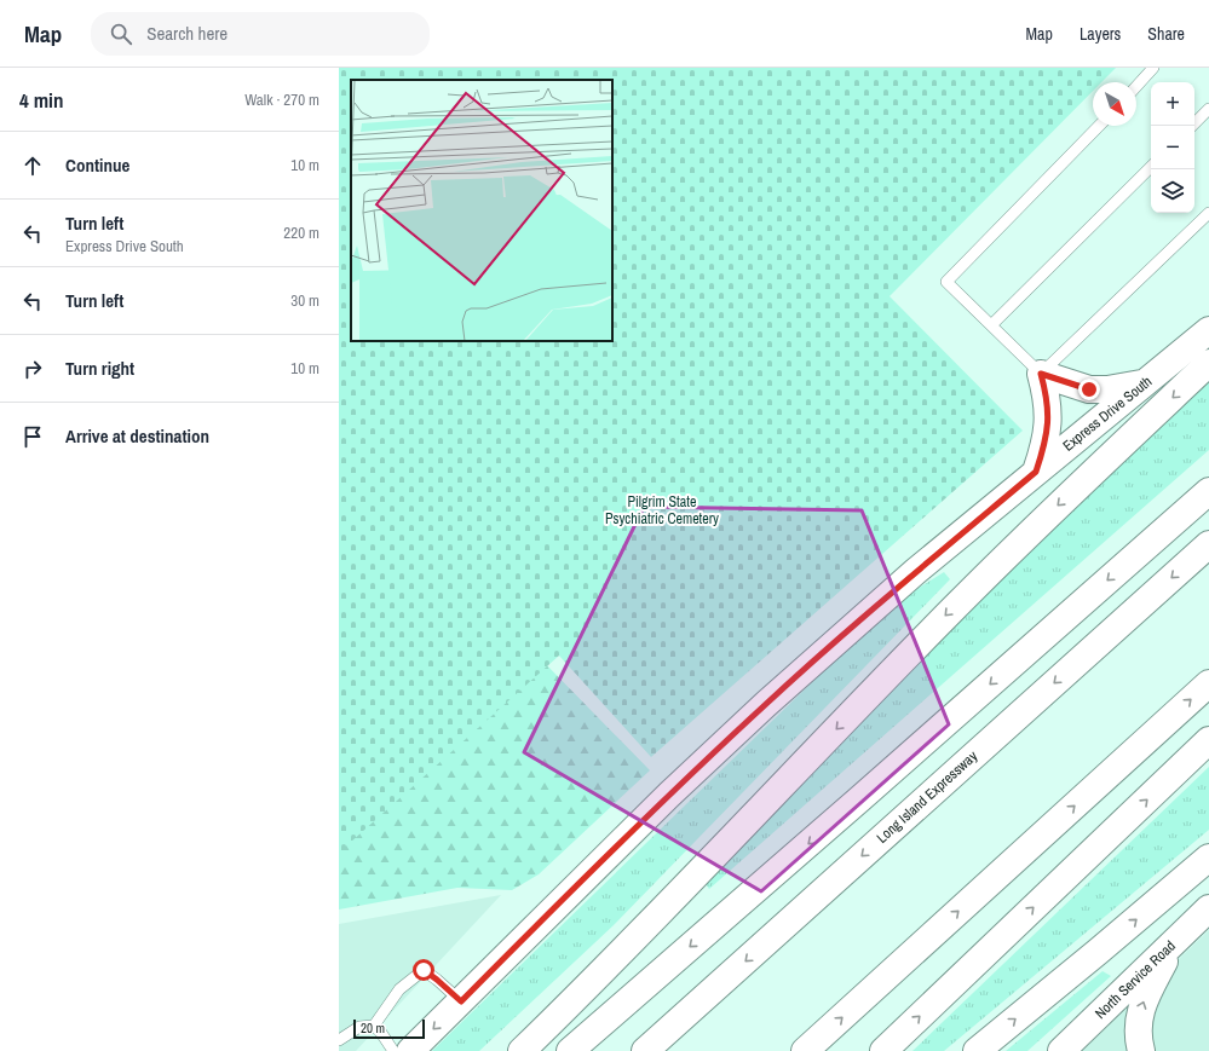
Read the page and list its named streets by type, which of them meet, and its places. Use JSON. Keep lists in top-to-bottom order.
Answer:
{
  "streets": {
    "main road": ["Express Drive South", "Long Island Expressway", "North Service Road"]
  },
  "parks": ["Pilgrim State Psychiatric Cemetery"],
  "scale_bar": "20 m",
  "north": "bottom right",
  "page": {
    "header": "Map",
    "search": "Search here",
    "nav": ["Map", "Layers", "Share"],
    "heading": ["4 min", "Walk · 270 m"],
    "map_buttons": ["+", "−"],
    "list": [
      ["Continue", "10 m"],
      ["Turn left", "Express Drive South", "220 m"],
      ["Turn left", "30 m"],
      ["Turn right", "10 m"],
      "Arrive at destination"
    ],
    "scale": "20 m"
  }
}
